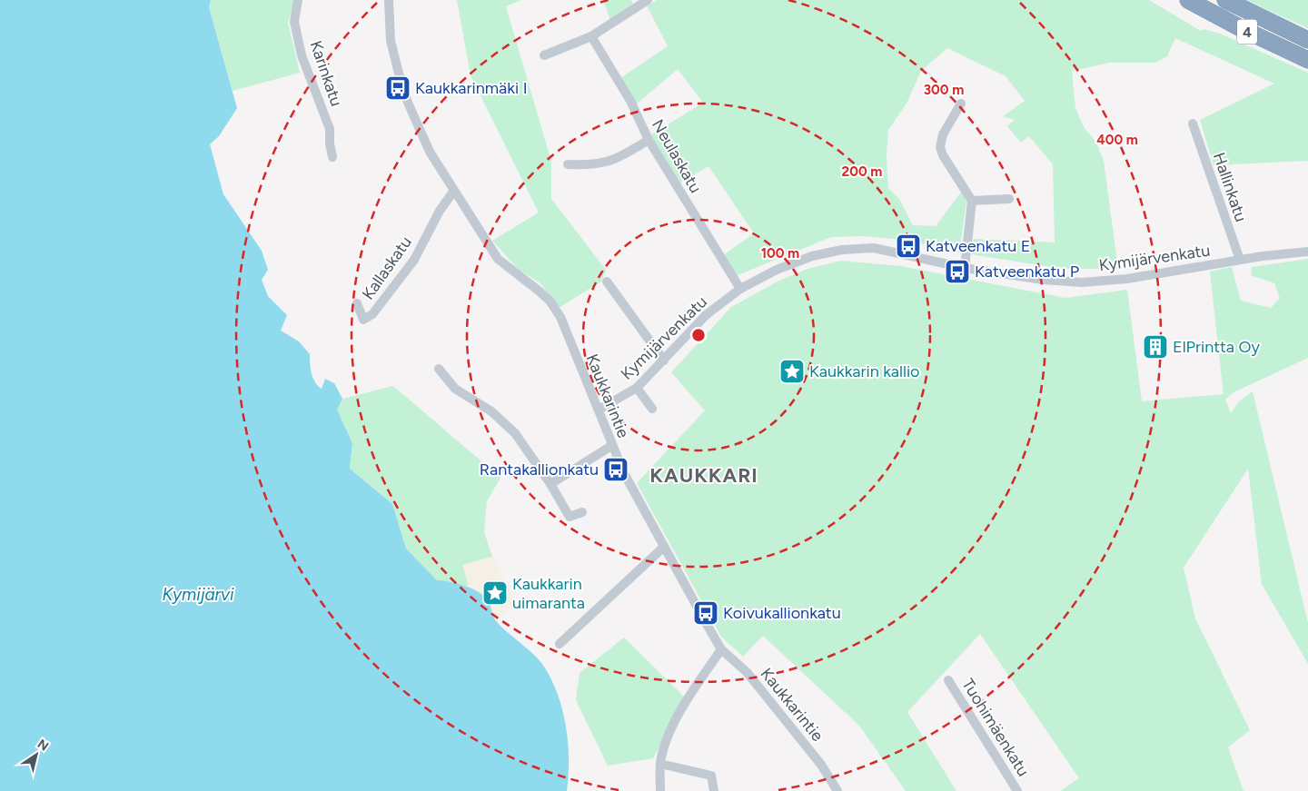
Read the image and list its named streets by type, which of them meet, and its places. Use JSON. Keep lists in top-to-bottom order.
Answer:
{
  "streets": {
    "highway": ["4"],
    "street": [
      "Karinkatu",
      "Neulaskatu",
      "Hallinkatu",
      "Kymijärvenkatu",
      "Kallaskatu",
      "Kaukkarintie",
      "Tuohimäenkatu"
    ]
  },
  "crossings": [
    ["Neulaskatu", "Kymijärvenkatu"],
    ["Hallinkatu", "Kymijärvenkatu"],
    ["Kymijärvenkatu", "Kaukkarintie"],
    ["Kallaskatu", "Kaukkarintie"]
  ],
  "districts": ["KAUKKARI"],
  "water": ["Kymijärvi"],
  "places": {
    "bus stop": [
      "Kaukkarinmäki I",
      "Katveenkatu E",
      "Katveenkatu P",
      "Rantakallionkatu",
      "Koivukallionkatu"
    ],
    "building": ["ElPrintta Oy"],
    "place": ["Kaukkarin kallio", "Kaukkarin uimaranta"]
  },
  "north": "top right",
  "rings": [
    "300 m",
    "400 m",
    "200 m",
    "100 m"
  ]
}
